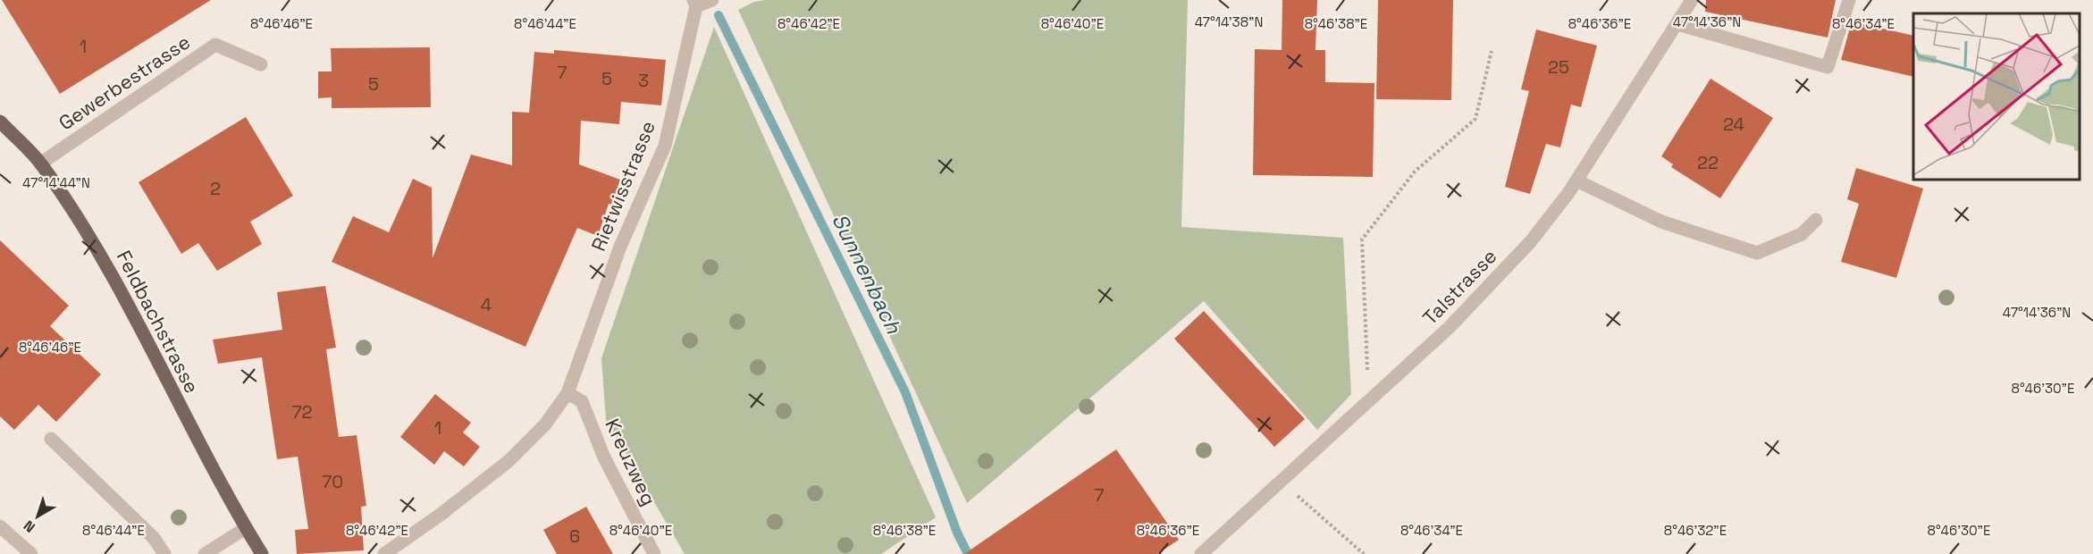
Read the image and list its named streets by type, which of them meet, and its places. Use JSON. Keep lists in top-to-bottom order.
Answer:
{
  "streets": {
    "main road": ["Feldbachstrasse"],
    "street": [
      "Gewerbestrasse",
      "Rietwisstrasse",
      "Talstrasse",
      "Kreuzweg"
    ]
  },
  "crossings": [
    ["Gewerbestrasse", "Feldbachstrasse"],
    ["Rietwisstrasse", "Kreuzweg"]
  ],
  "water": ["Sunnenbach"],
  "house_numbers": [
    "1",
    "25",
    "7",
    "5",
    "3",
    "5",
    "24",
    "22",
    "2",
    "4",
    "72",
    "1",
    "70",
    "7",
    "6"
  ],
  "north": "bottom left",
  "coordinates": [
    "47°14'38\"N",
    "47°14'36\"N",
    "8°46'46\"E",
    "8°46'44\"E",
    "8°46'42\"E",
    "8°46'40\"E",
    "8°46'38\"E",
    "8°46'36\"E",
    "8°46'34\"E",
    "47°14'44\"N",
    "8°46'30\"E",
    "8°46'32\"E"
  ]
}
